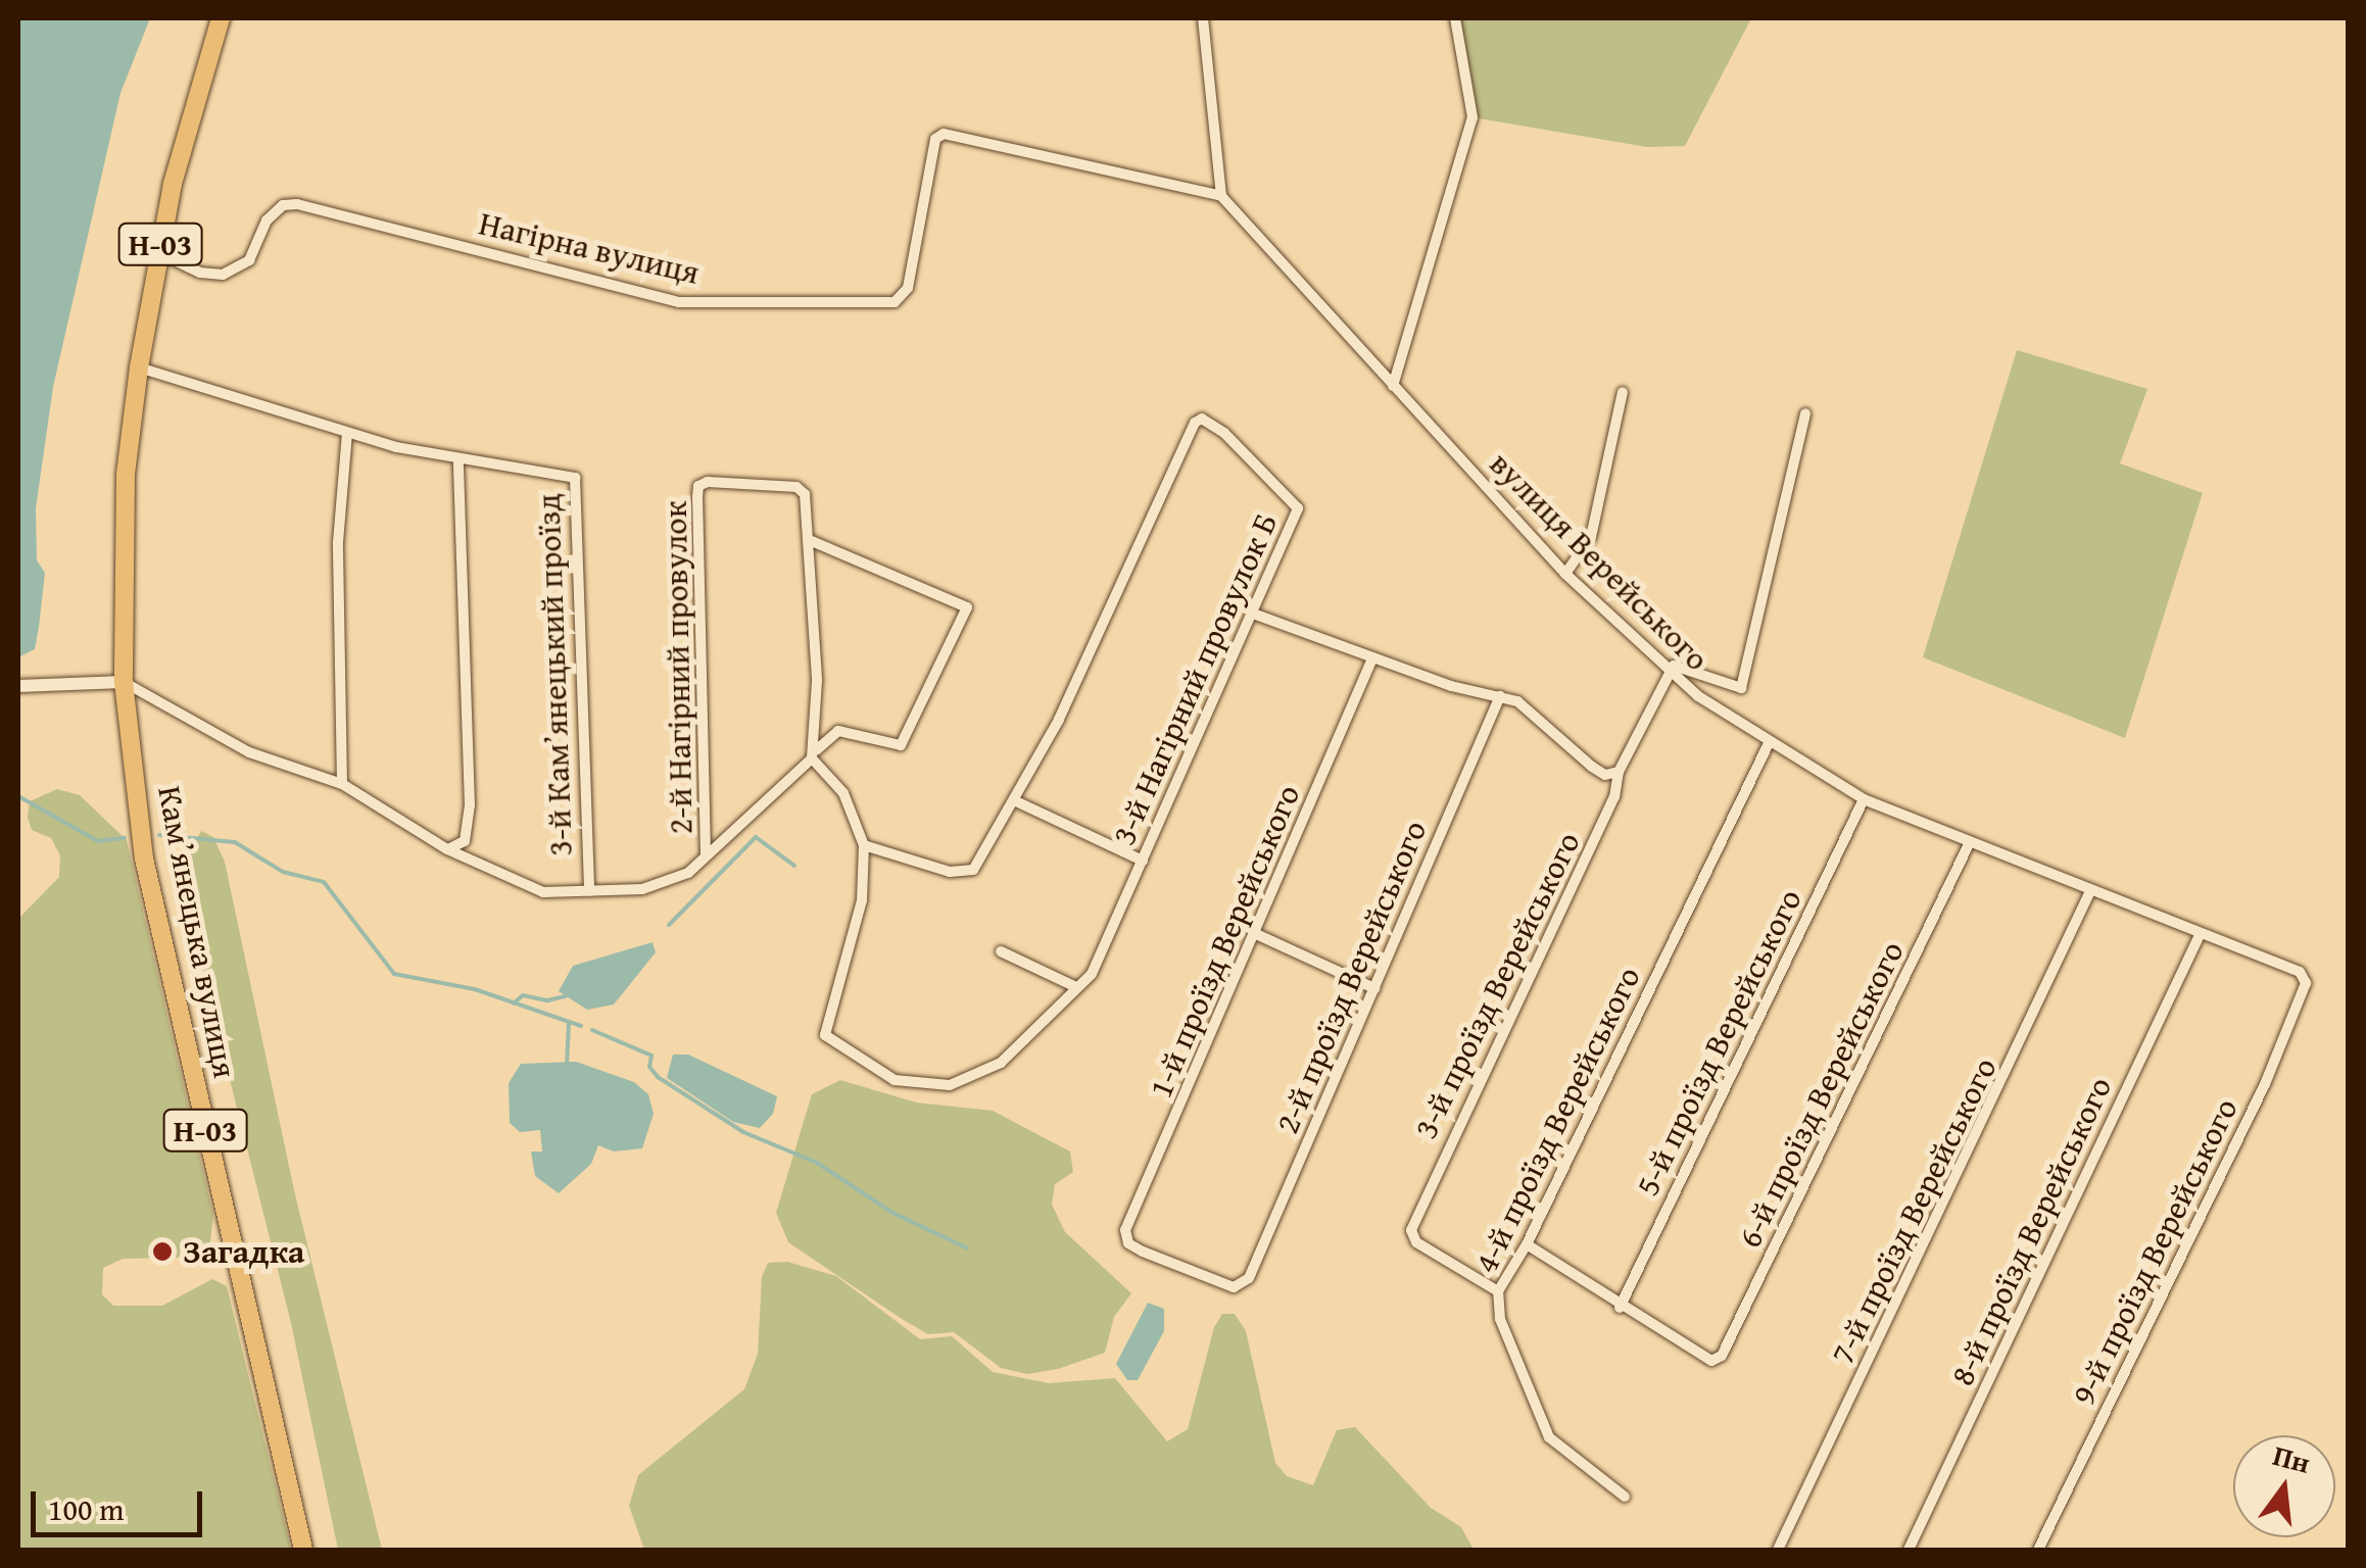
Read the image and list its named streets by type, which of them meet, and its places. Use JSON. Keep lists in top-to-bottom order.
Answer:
{
  "streets": {
    "main road": ["Н-03", "Камʼянецька вулиця"],
    "street": [
      "Нагірна вулиця",
      "вулиця Верейського",
      "2-й Нагірний провулок",
      "3-й Камʼянецький проїзд",
      "3-й Нагірний провулок Б",
      "1-й проїзд Верейського",
      "2-й проїзд Верейського",
      "3-й проїзд Верейського",
      "5-й проїзд Верейського",
      "6-й проїзд Верейського",
      "4-й проїзд Верейського",
      "7-й проїзд Верейського",
      "8-й проїзд Верейського",
      "9-й проїзд Верейського"
    ]
  },
  "crossings": [
    ["Нагірна вулиця", "вулиця Верейського"],
    ["Нагірна вулиця", "Камʼянецька вулиця"],
    ["вулиця Верейського", "3-й проїзд Верейського"],
    ["вулиця Верейського", "5-й проїзд Верейського"],
    ["вулиця Верейського", "6-й проїзд Верейського"],
    ["вулиця Верейського", "4-й проїзд Верейського"],
    ["вулиця Верейського", "7-й проїзд Верейського"],
    ["вулиця Верейського", "8-й проїзд Верейського"],
    ["вулиця Верейського", "9-й проїзд Верейського"],
    ["3-й Камʼянецький проїзд", "Камʼянецька вулиця"],
    ["1-й проїзд Верейського", "2-й проїзд Верейського"],
    ["3-й проїзд Верейського", "4-й проїзд Верейського"],
    ["5-й проїзд Верейського", "6-й проїзд Верейського"]
  ],
  "places": ["Загадка"],
  "scale_bar": "100 m",
  "north": "top"
}
